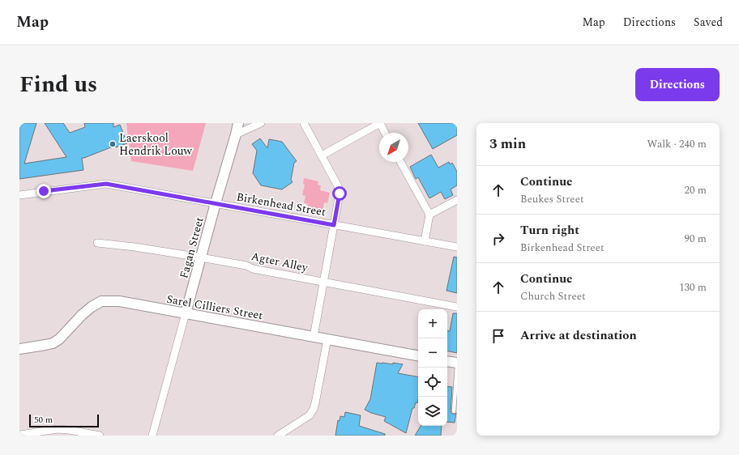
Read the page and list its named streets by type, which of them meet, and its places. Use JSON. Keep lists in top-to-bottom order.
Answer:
{
  "streets": {
    "street": [
      "Birkenhead Street",
      "Fagan Street",
      "Agter Alley",
      "Sarel Cilliers Street"
    ]
  },
  "crossings": [
    ["Birkenhead Street", "Fagan Street"],
    ["Fagan Street", "Agter Alley"],
    ["Fagan Street", "Sarel Cilliers Street"]
  ],
  "places": ["Laerskool Hendrik Louw"],
  "scale_bar": "50 m",
  "north": "bottom left",
  "page": {
    "header": "Map",
    "nav": ["Map", "Directions", "Saved"],
    "title": "Find us",
    "buttons": "Directions",
    "heading": ["3 min", "Walk · 240 m"],
    "list": [
      ["Continue", "Beukes Street", "20 m"],
      ["Turn right", "Birkenhead Street", "90 m"],
      ["Continue", "Church Street", "130 m"],
      "Arrive at destination"
    ],
    "map_buttons": ["+", "−"],
    "scale": "50 m"
  }
}
